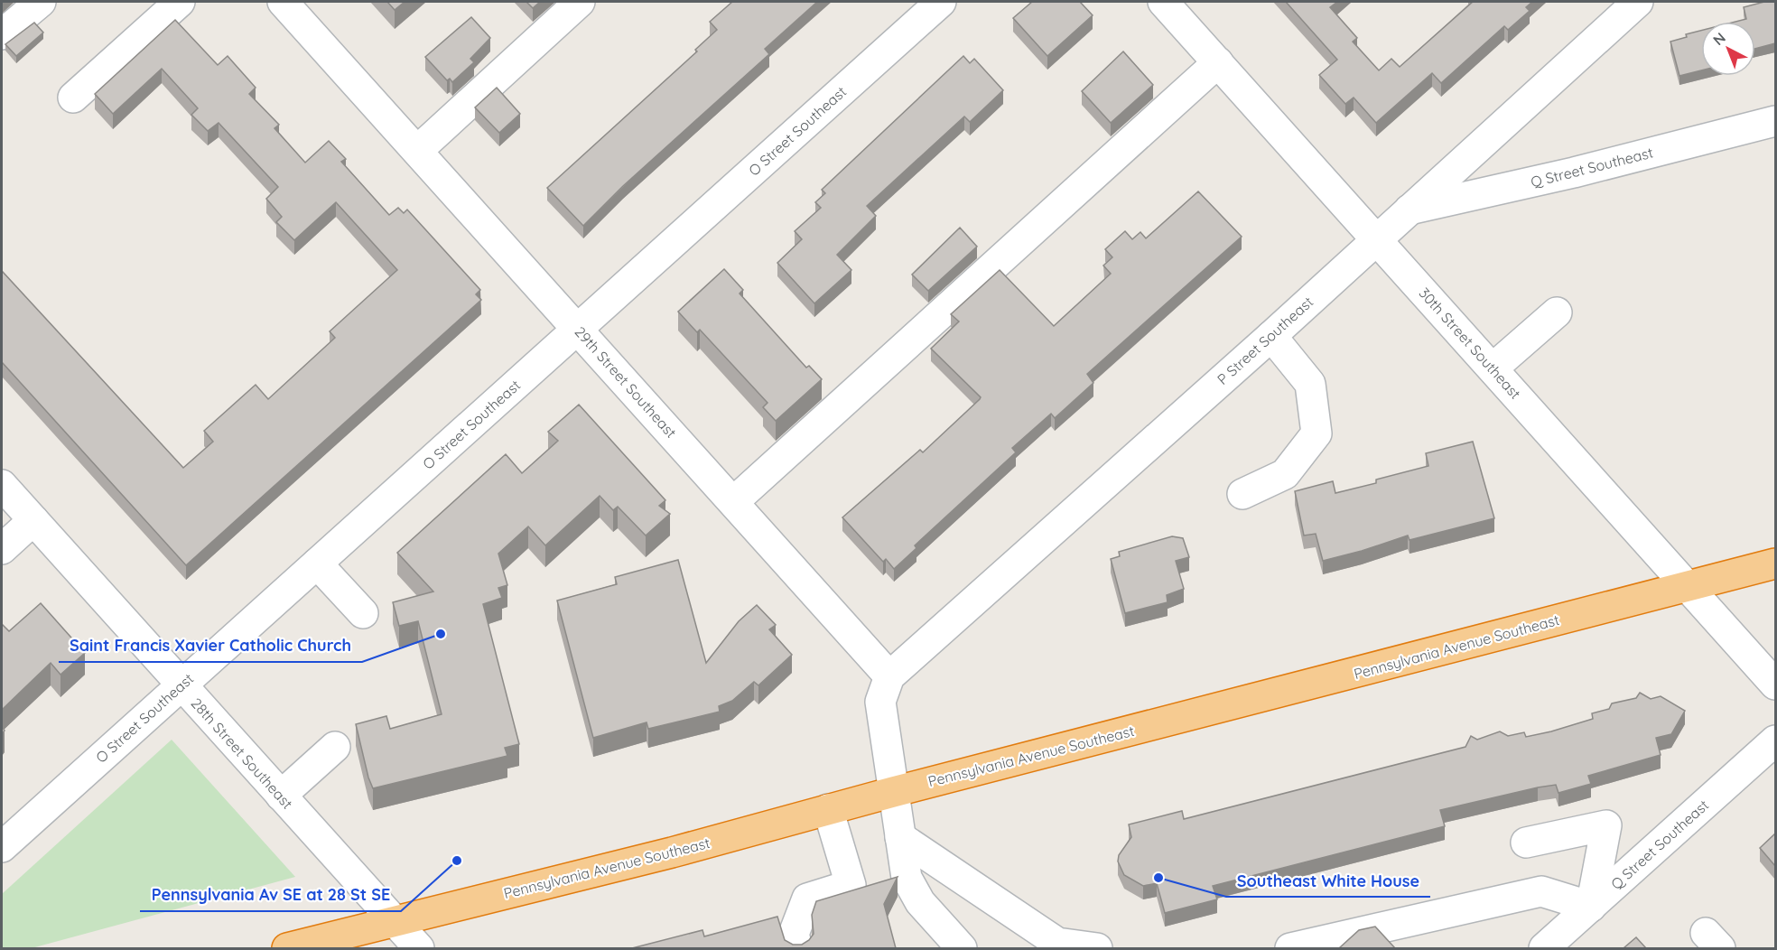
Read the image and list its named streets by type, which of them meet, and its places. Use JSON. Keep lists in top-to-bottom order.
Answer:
{
  "streets": {
    "highway": ["Pennsylvania Avenue Southeast"],
    "street": [
      "O Street Southeast",
      "Q Street Southeast",
      "P Street Southeast",
      "30th Street Southeast",
      "29th Street Southeast",
      "28th Street Southeast"
    ]
  },
  "crossings": [
    ["O Street Southeast", "29th Street Southeast"],
    ["O Street Southeast", "28th Street Southeast"],
    ["Q Street Southeast", "P Street Southeast"],
    ["P Street Southeast", "30th Street Southeast"],
    ["P Street Southeast", "29th Street Southeast"],
    ["30th Street Southeast", "Pennsylvania Avenue Southeast"],
    ["Pennsylvania Avenue Southeast", "28th Street Southeast"]
  ],
  "places": ["Saint Francis Xavier Catholic Church", "Pennsylvania Av SE at 28 St SE", "Southeast White House"],
  "north": "top left"
}
